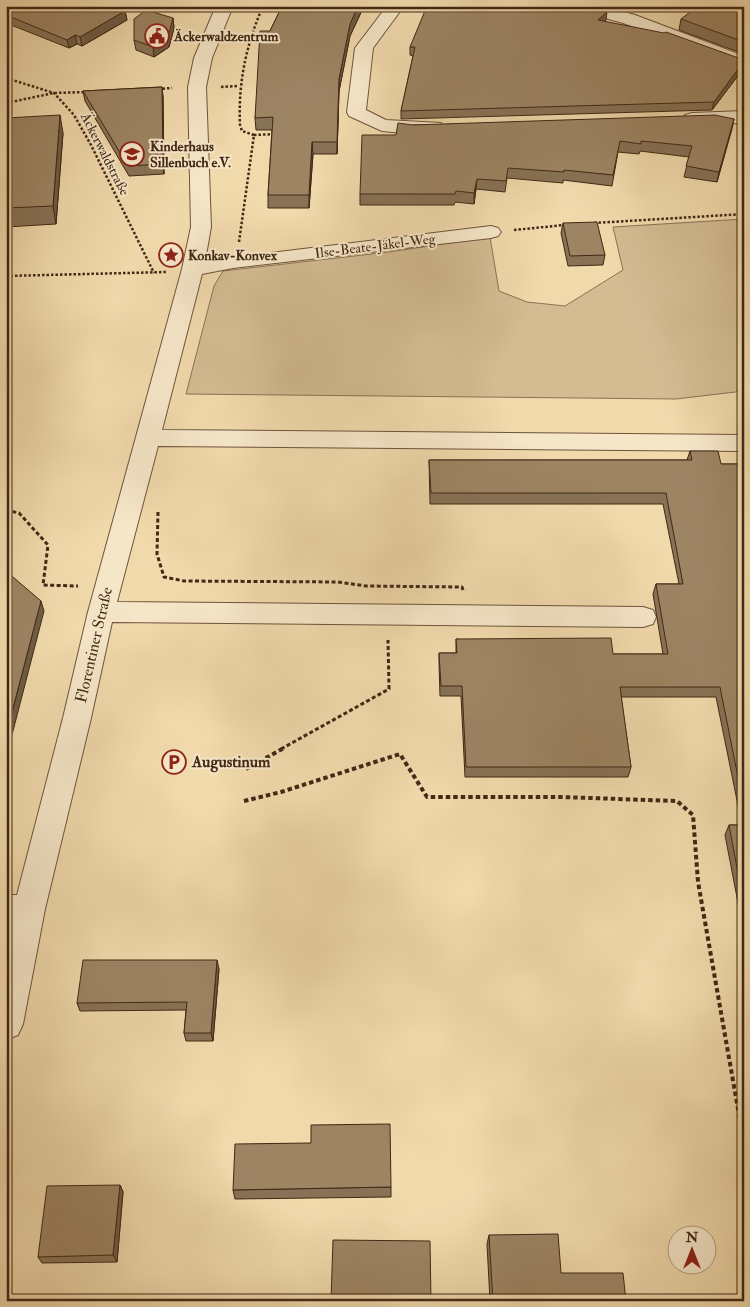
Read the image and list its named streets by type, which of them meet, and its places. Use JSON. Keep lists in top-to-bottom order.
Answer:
{
  "streets": {
    "street": ["Ilse-Beate-Jäkel-Weg", "Florentiner Straße"],
    "path": ["Äckerwaldstraße"]
  },
  "crossings": [
    ["Ilse-Beate-Jäkel-Weg", "Florentiner Straße"]
  ],
  "places": {
    "public building": ["Äckerwaldzentrum"],
    "school or university": ["Kinderhaus Sillenbuch e.V."],
    "place": ["Konkav-Konvex"],
    "parking": ["Augustinum"]
  },
  "north": "top"
}
